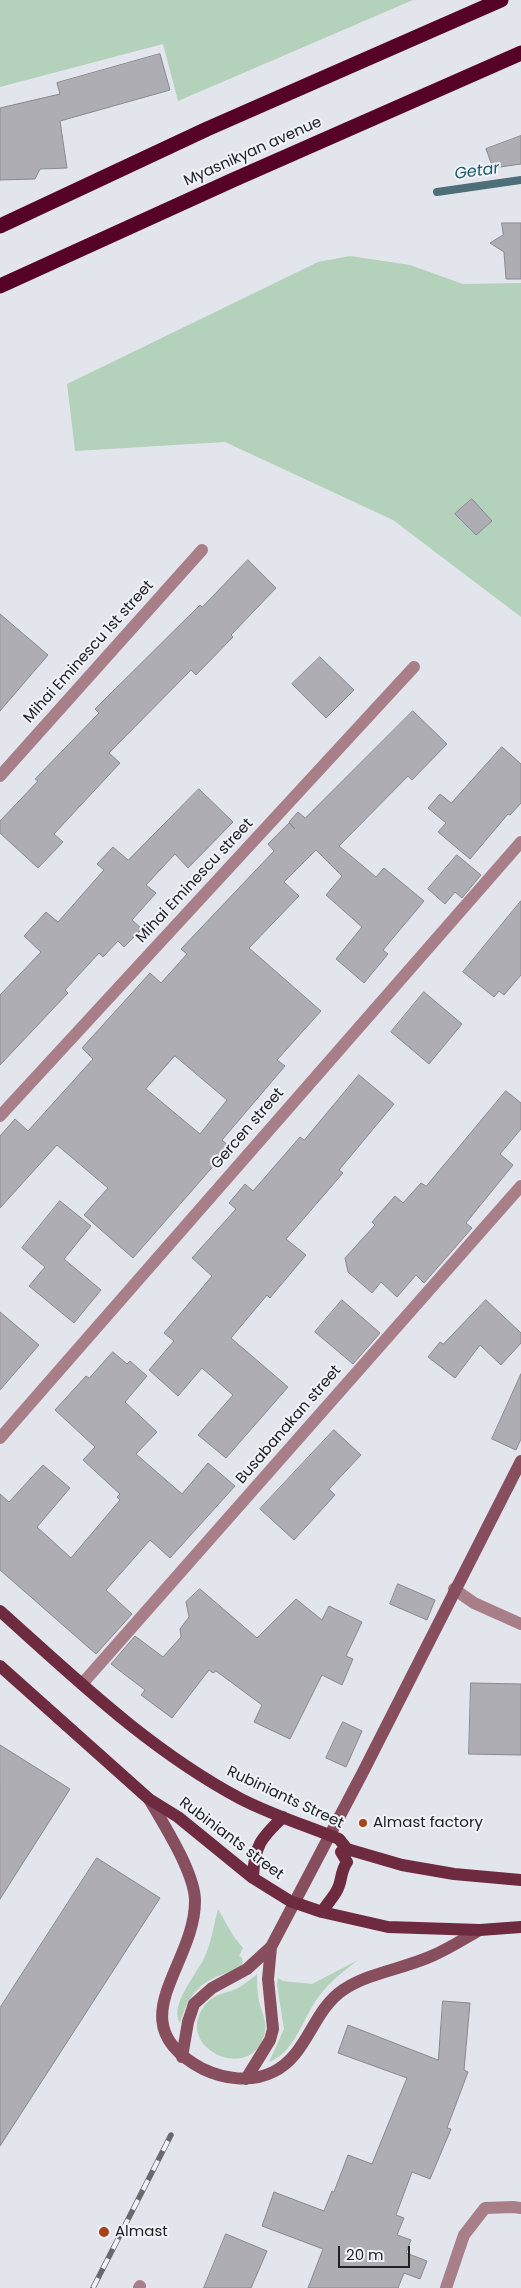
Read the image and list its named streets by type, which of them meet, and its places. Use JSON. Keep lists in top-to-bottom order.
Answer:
{
  "streets": {
    "highway": ["Myasnikyan avenue"],
    "main road": ["Rubiniants Street", "Rubiniants street"],
    "street": [
      "Mihai Eminescu 1st street",
      "Mihai Eminescu street",
      "Gercen street",
      "Busabanakan street"
    ]
  },
  "crossings": [
    ["Busabanakan street", "Rubiniants Street"]
  ],
  "water": ["Getar"],
  "places": ["Almast factory", "Almast"],
  "scale_bar": "20 m"
}
